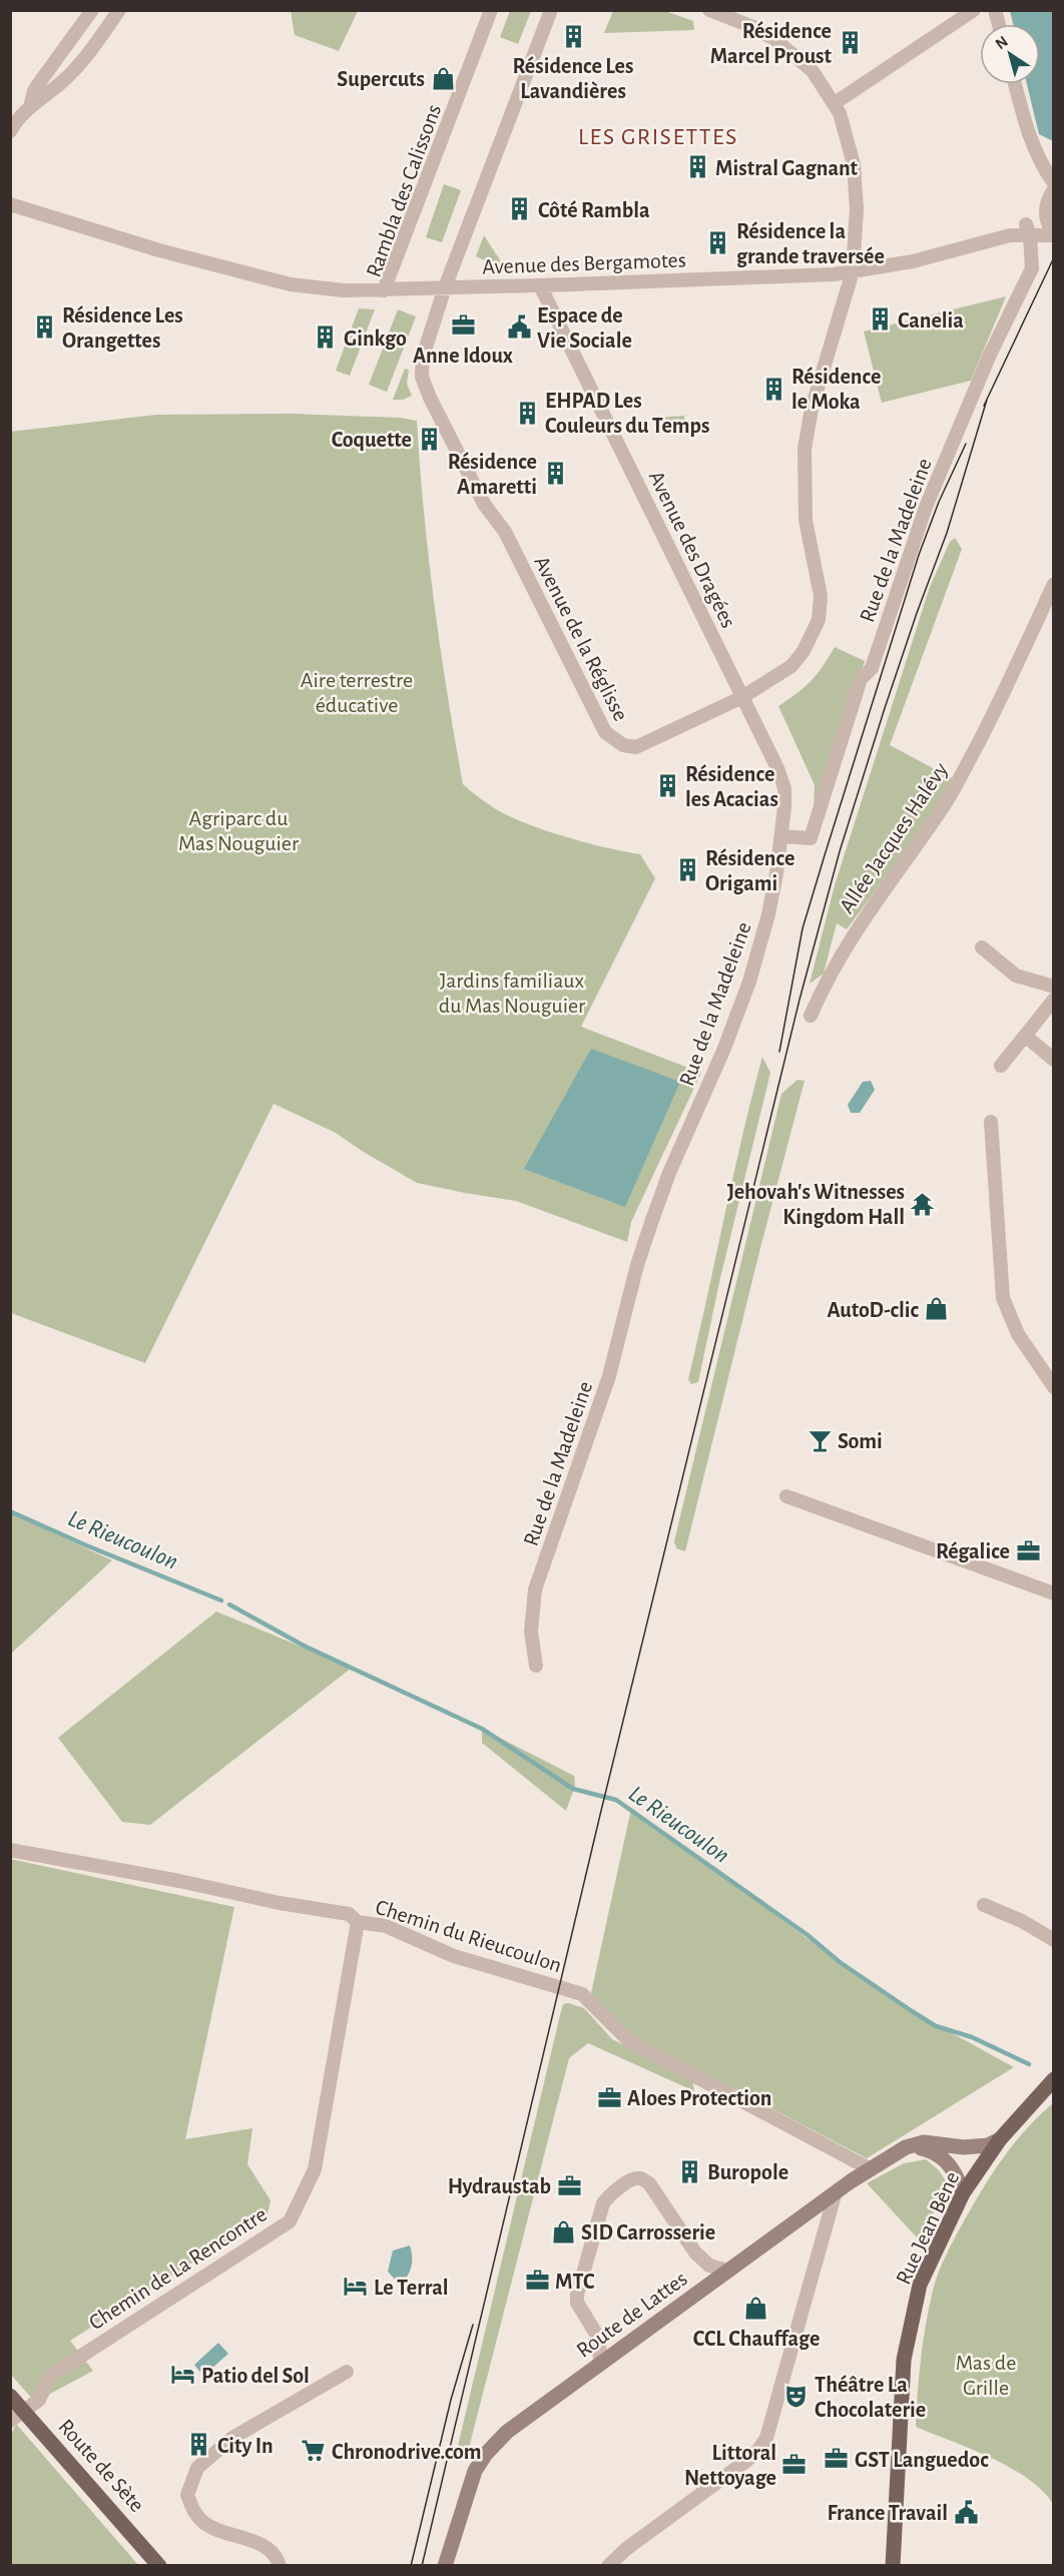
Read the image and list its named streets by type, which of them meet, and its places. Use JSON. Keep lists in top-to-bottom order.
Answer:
{
  "streets": {
    "main road": ["Rue Jean Bène", "Route de Sète"],
    "street": [
      "Rambla des Calissons",
      "Avenue des Bergamotes",
      "Rue de la Madeleine",
      "Avenue des Dragées",
      "Avenue de la Réglisse",
      "Allée Jacques Halévy",
      "Chemin du Rieucoulon",
      "Chemin de La Rencontre",
      "Route de Lattes"
    ]
  },
  "crossings": [
    ["Rambla des Calissons", "Avenue des Bergamotes"],
    ["Rambla des Calissons", "Avenue de la Réglisse"],
    ["Avenue des Bergamotes", "Rue de la Madeleine"],
    ["Avenue des Bergamotes", "Avenue des Dragées"],
    ["Avenue des Bergamotes", "Avenue de la Réglisse"],
    ["Rue de la Madeleine", "Avenue des Dragées"],
    ["Avenue des Dragées", "Avenue de la Réglisse"],
    ["Chemin du Rieucoulon", "Chemin de La Rencontre"],
    ["Chemin du Rieucoulon", "Route de Lattes"],
    ["Rue Jean Bène", "Route de Lattes"],
    ["Chemin de La Rencontre", "Route de Sète"]
  ],
  "districts": ["LES GRISETTES"],
  "water": ["Le Rieucoulon"],
  "parks": [
    "Aire terrestre éducative",
    "Agriparc du Mas Nouguier",
    "Jardins familiaux du Mas Nouguier",
    "Mas de Grille"
  ],
  "places": {
    "building": [
      "Résidence Les Lavandières",
      "Résidence Marcel Proust",
      "Mistral Gagnant",
      "Côté Rambla",
      "Résidence la grande traversée",
      "Canelia",
      "Résidence Les Orangettes",
      "Ginkgo",
      "Résidence le Moka",
      "EHPAD Les Couleurs du Temps",
      "Coquette",
      "Résidence Amaretti",
      "Résidence les Acacias",
      "Résidence Origami",
      "Buropole",
      "City In"
    ],
    "shop": [
      "Supercuts",
      "AutoD-clic",
      "SID Carrosserie",
      "CCL Chauffage"
    ],
    "office": [
      "Anne Idoux",
      "Régalice",
      "Aloes Protection",
      "Hydraustab",
      "MTC",
      "GST Languedoc",
      "Littoral Nettoyage"
    ],
    "public building": ["Espace de Vie Sociale", "France Travail"],
    "temple": ["Jehovah's Witnesses Kingdom Hall"],
    "bar": ["Somi"],
    "hotel": ["Le Terral", "Patio del Sol"],
    "theatre": ["Théâtre La Chocolaterie"],
    "supermarket": ["Chronodrive.com"]
  },
  "north": "top left"
}
